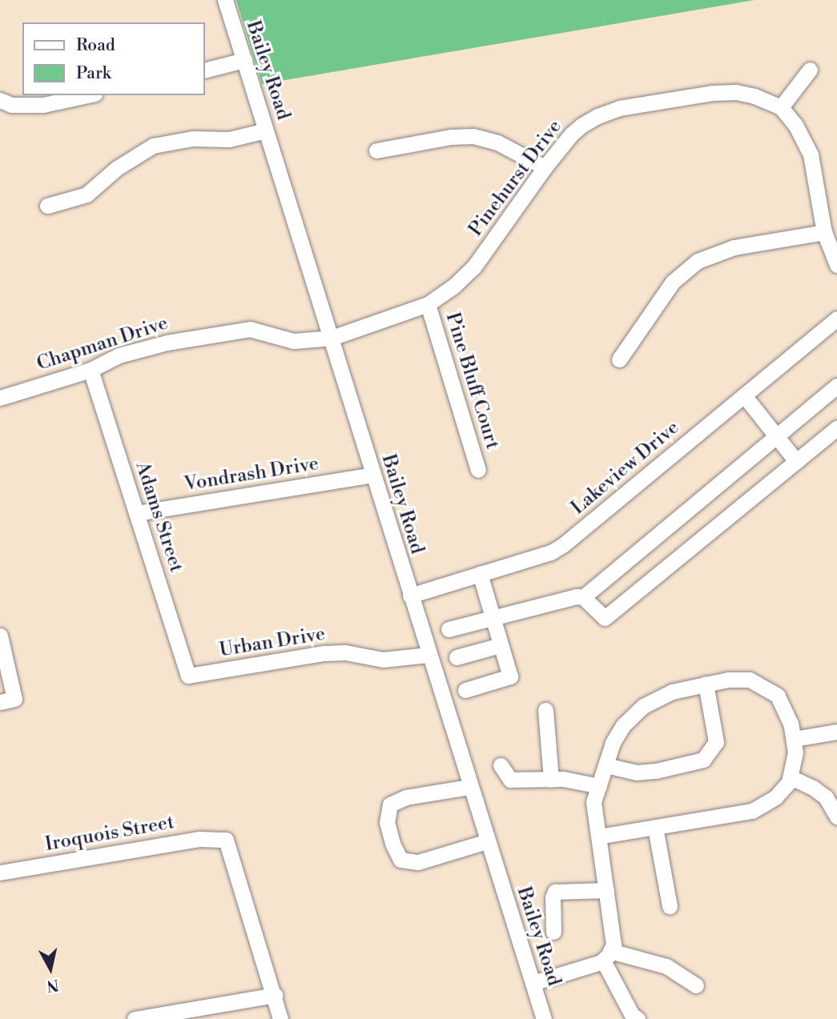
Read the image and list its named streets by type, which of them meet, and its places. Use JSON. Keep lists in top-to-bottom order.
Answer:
{
  "streets": {
    "street": [
      "Bailey Road",
      "Pinehurst Drive",
      "Chapman Drive",
      "Pine Bluff Court",
      "Lakeview Drive",
      "Vondrash Drive",
      "Adams Street",
      "Urban Drive",
      "Iroquois Street"
    ]
  },
  "crossings": [
    ["Bailey Road", "Pinehurst Drive"],
    ["Bailey Road", "Chapman Drive"],
    ["Bailey Road", "Lakeview Drive"],
    ["Bailey Road", "Vondrash Drive"],
    ["Bailey Road", "Urban Drive"],
    ["Pinehurst Drive", "Chapman Drive"],
    ["Pinehurst Drive", "Pine Bluff Court"],
    ["Chapman Drive", "Adams Street"],
    ["Vondrash Drive", "Adams Street"],
    ["Adams Street", "Urban Drive"]
  ],
  "legend": ["Road", "Park"],
  "north": "bottom"
}
